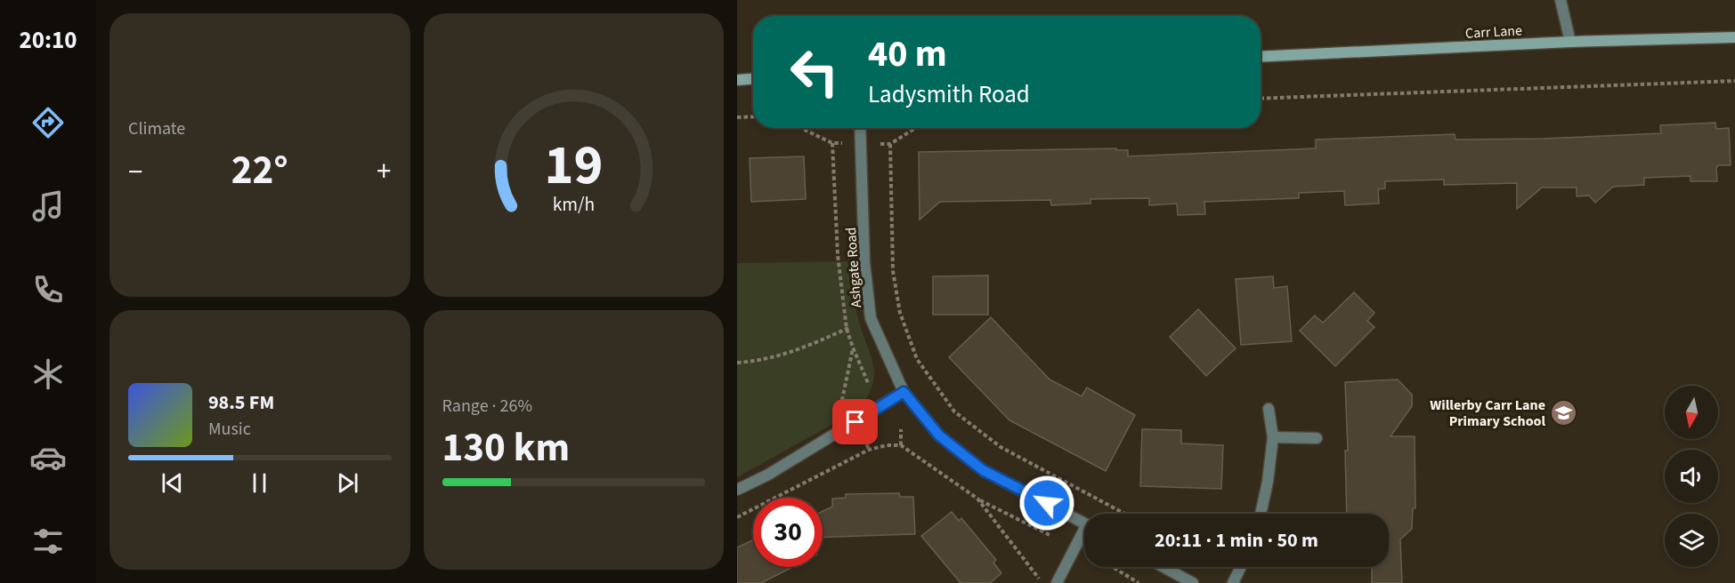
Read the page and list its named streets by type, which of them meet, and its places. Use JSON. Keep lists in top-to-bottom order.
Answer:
{
  "streets": {
    "street": ["Carr Lane", "Ashgate Road"]
  },
  "places": {
    "school or university": ["Willerby Carr Lane Primary School"]
  },
  "north": "bottom",
  "page": {
    "tabs": "20:10",
    "tile": [
      "Climate",
      ["Range · 26%", "130 km"]
    ],
    "turn": ["40 m", "Ladysmith Road"],
    "heat": ["−", "22°", "+"],
    "song": ["98.5 FM", "Music"],
    "limit": "30",
    "trip": "20:11 · 1 min · 50 m",
    "gauge": ["19", "km/h"]
  }
}
